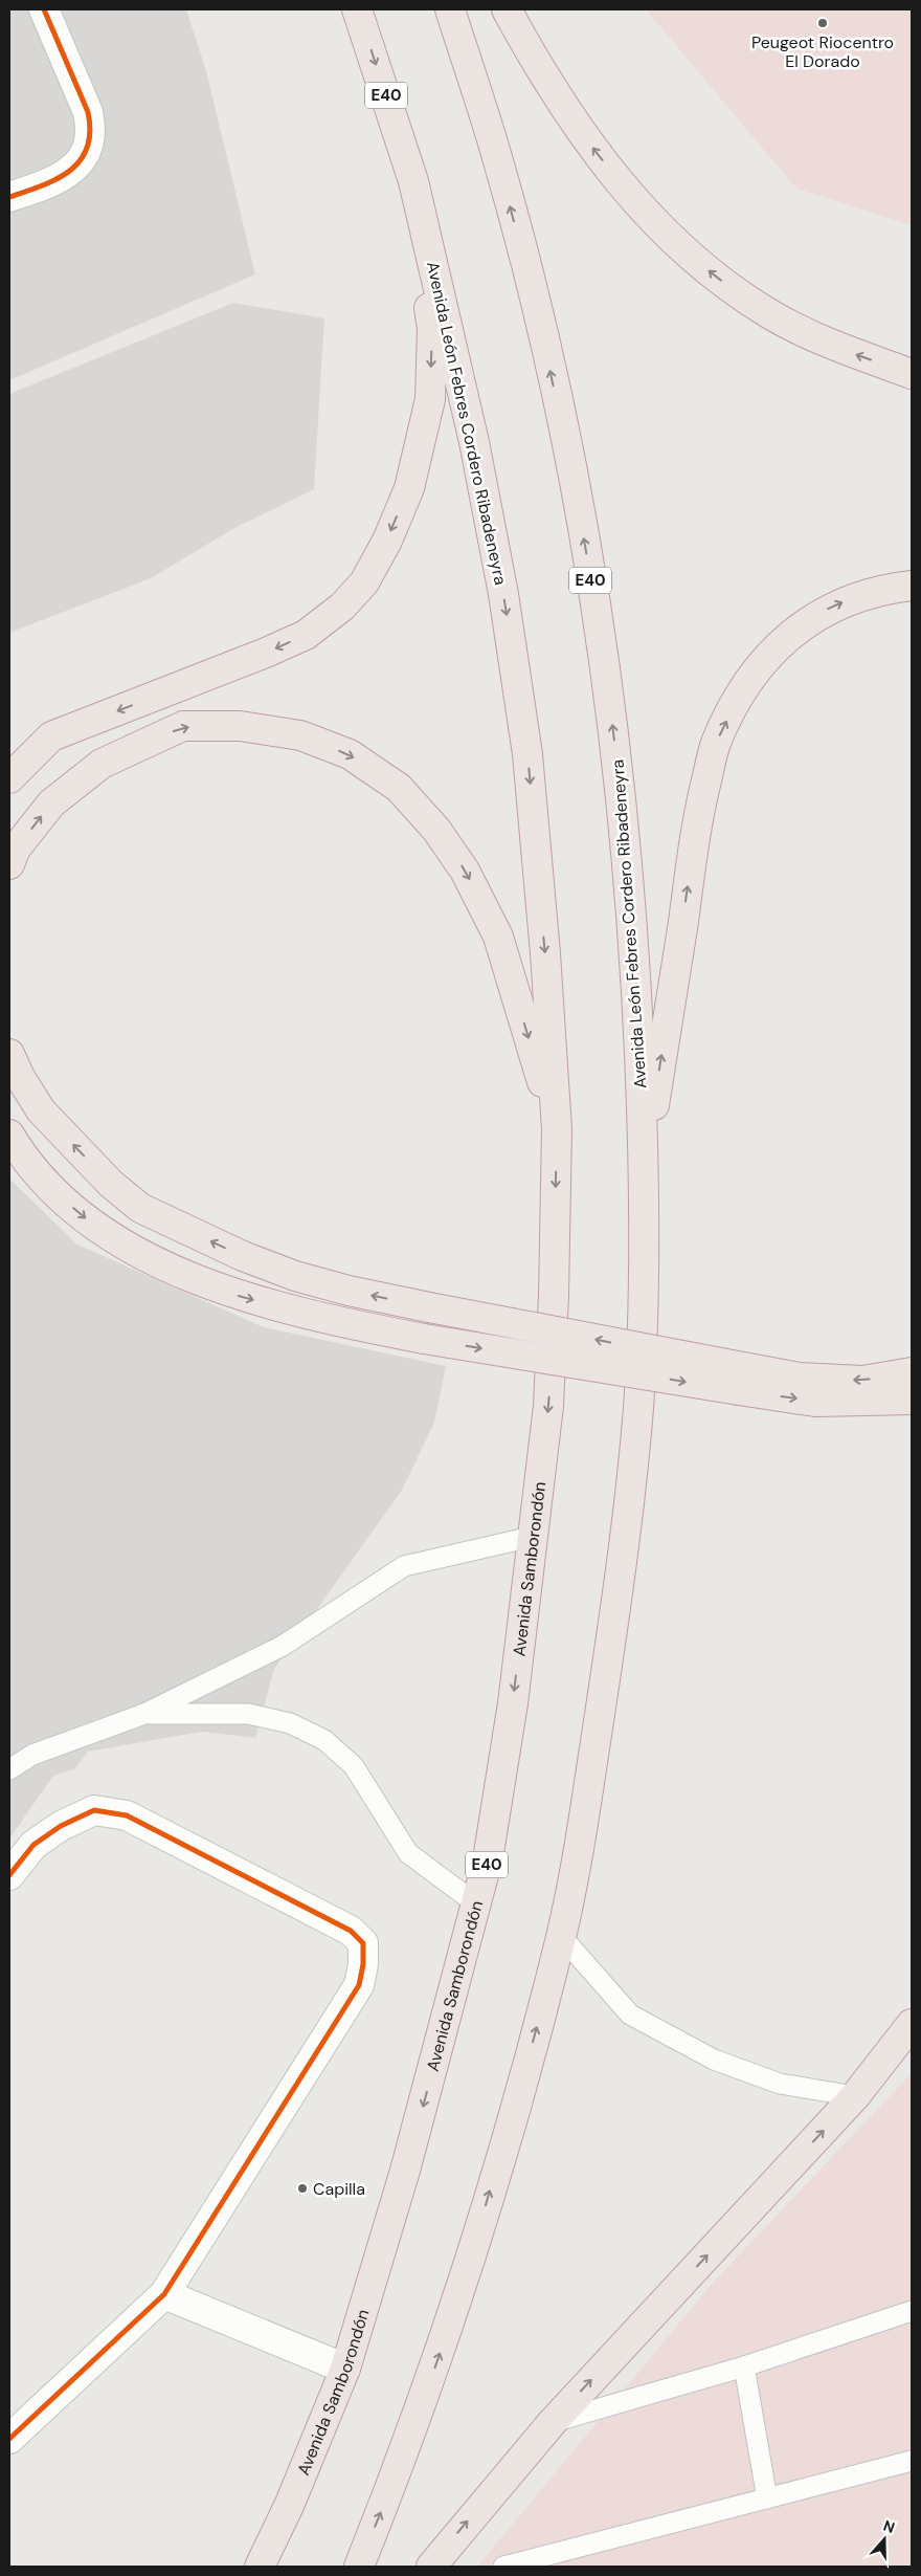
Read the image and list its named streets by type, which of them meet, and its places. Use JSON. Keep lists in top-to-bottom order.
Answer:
{
  "streets": {
    "highway": ["E40", "Avenida León Febres Cordero Ribadeneyra", "Avenida Samborondón"]
  },
  "crossings": [
    ["E40", "Avenida León Febres Cordero Ribadeneyra"],
    ["Avenida León Febres Cordero Ribadeneyra", "Avenida Samborondón"]
  ],
  "places": ["Peugeot Riocentro El Dorado", "Capilla"],
  "north": "top"
}
